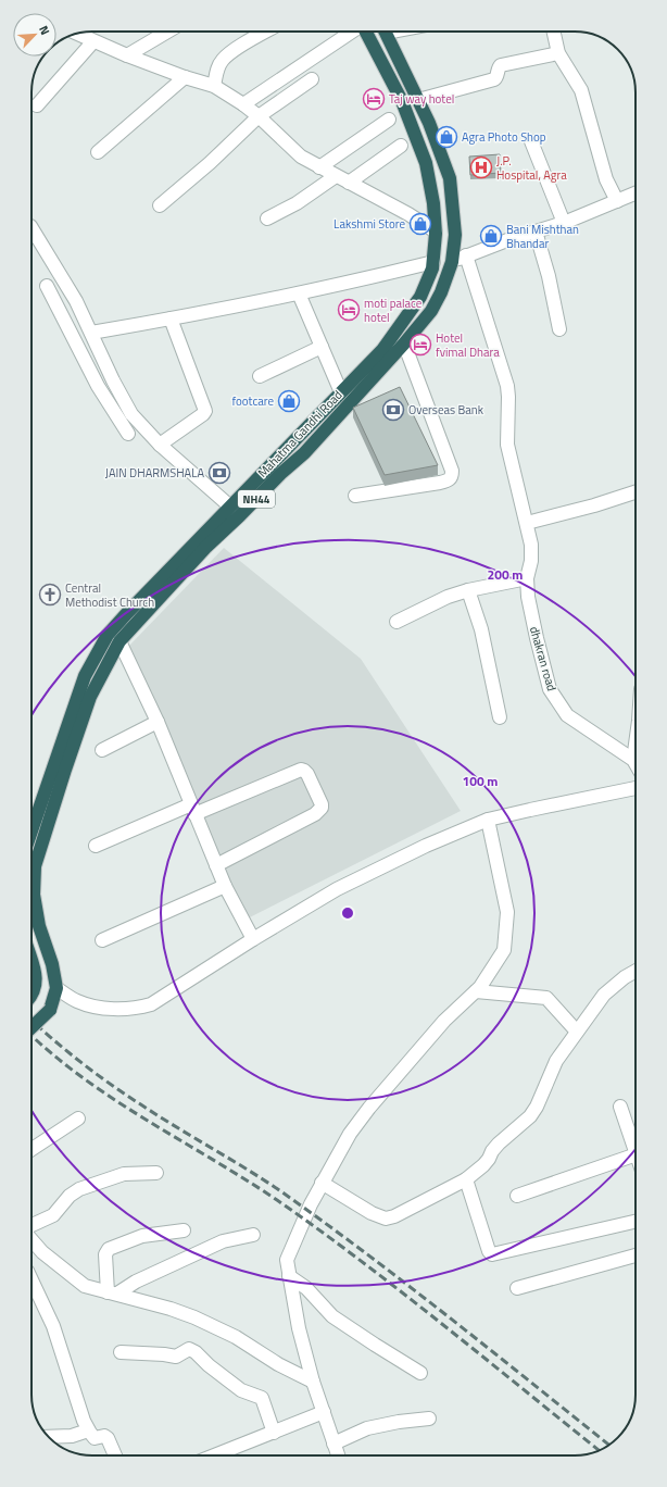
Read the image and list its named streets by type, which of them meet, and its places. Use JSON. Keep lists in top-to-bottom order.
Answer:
{
  "streets": {
    "highway": ["Mahatma Gandhi Road", "NH44"],
    "street": ["dhakran road"]
  },
  "places": {
    "hotel": ["Taj way hotel", "moti palace hotel", "Hotel fvimal Dhara"],
    "shop": [
      "Agra Photo Shop",
      "Lakshmi Store",
      "Bani Mishthan Bhandar",
      "footcare"
    ],
    "hospital": ["J.P. Hospital, Agra"],
    "bank": ["Overseas Bank", "JAIN DHARMSHALA"],
    "church": ["Central Methodist Church"]
  },
  "north": "top right",
  "rings": ["200 m", "100 m"]
}
